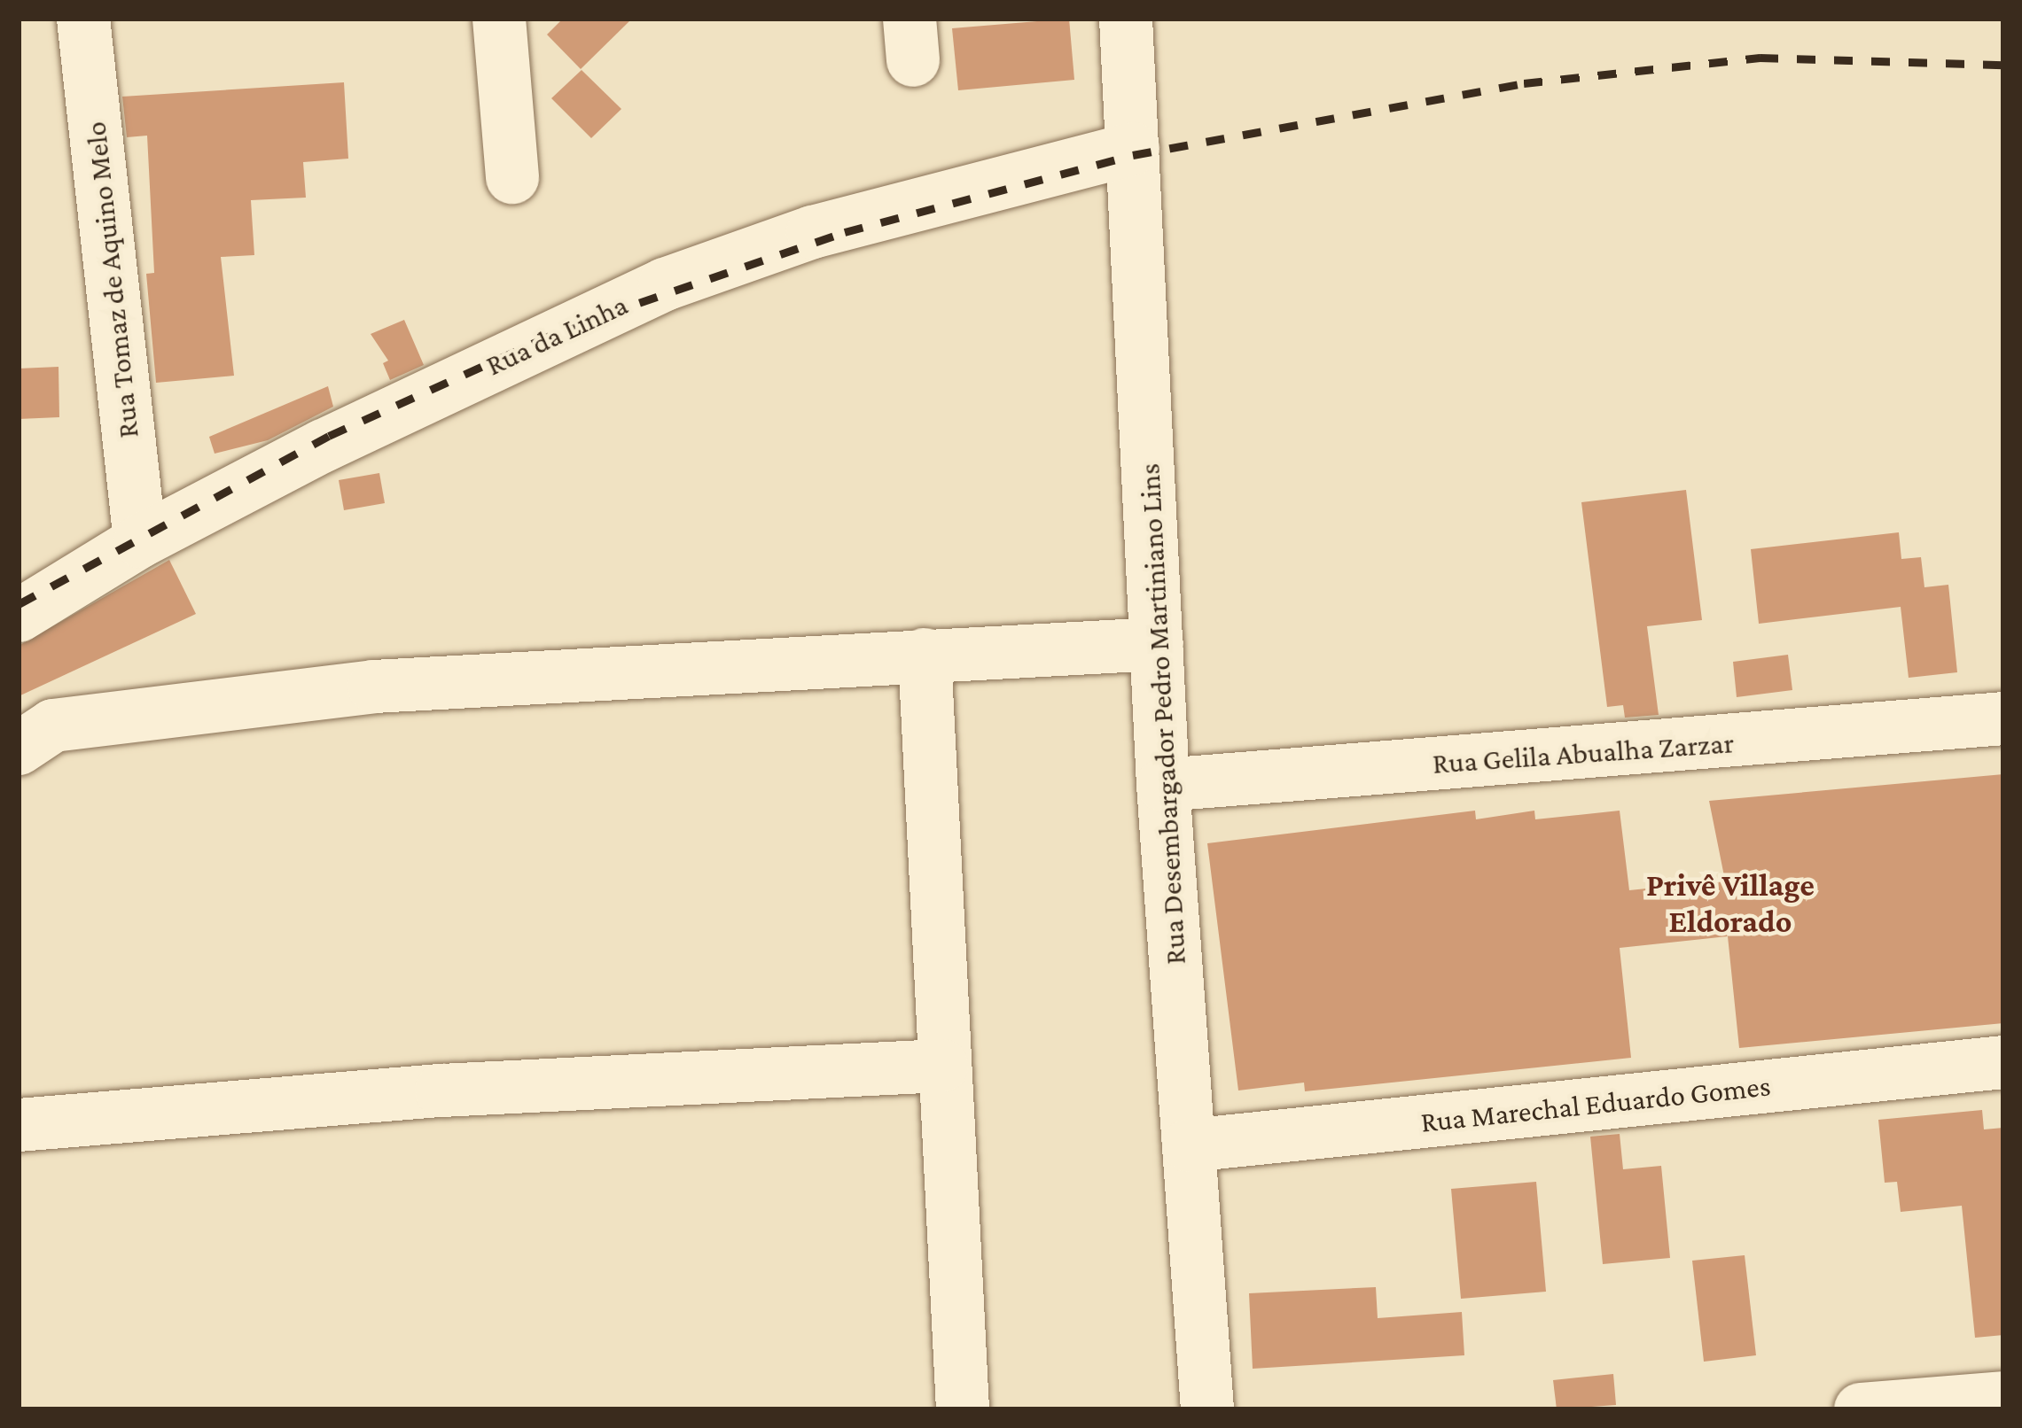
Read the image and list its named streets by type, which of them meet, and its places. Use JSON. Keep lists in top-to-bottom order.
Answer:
{
  "streets": {
    "street": [
      "Rua Tomaz de Aquino Melo",
      "Rua da Linha",
      "Rua Desembargador Pedro Martiniano Lins",
      "Rua Gelila Abualha Zarzar",
      "Rua Marechal Eduardo Gomes"
    ]
  },
  "crossings": [
    ["Rua Tomaz de Aquino Melo", "Rua da Linha"],
    ["Rua da Linha", "Rua Desembargador Pedro Martiniano Lins"],
    ["Rua Desembargador Pedro Martiniano Lins", "Rua Gelila Abualha Zarzar"],
    ["Rua Desembargador Pedro Martiniano Lins", "Rua Marechal Eduardo Gomes"]
  ],
  "districts": ["Privê Village Eldorado"]
}
